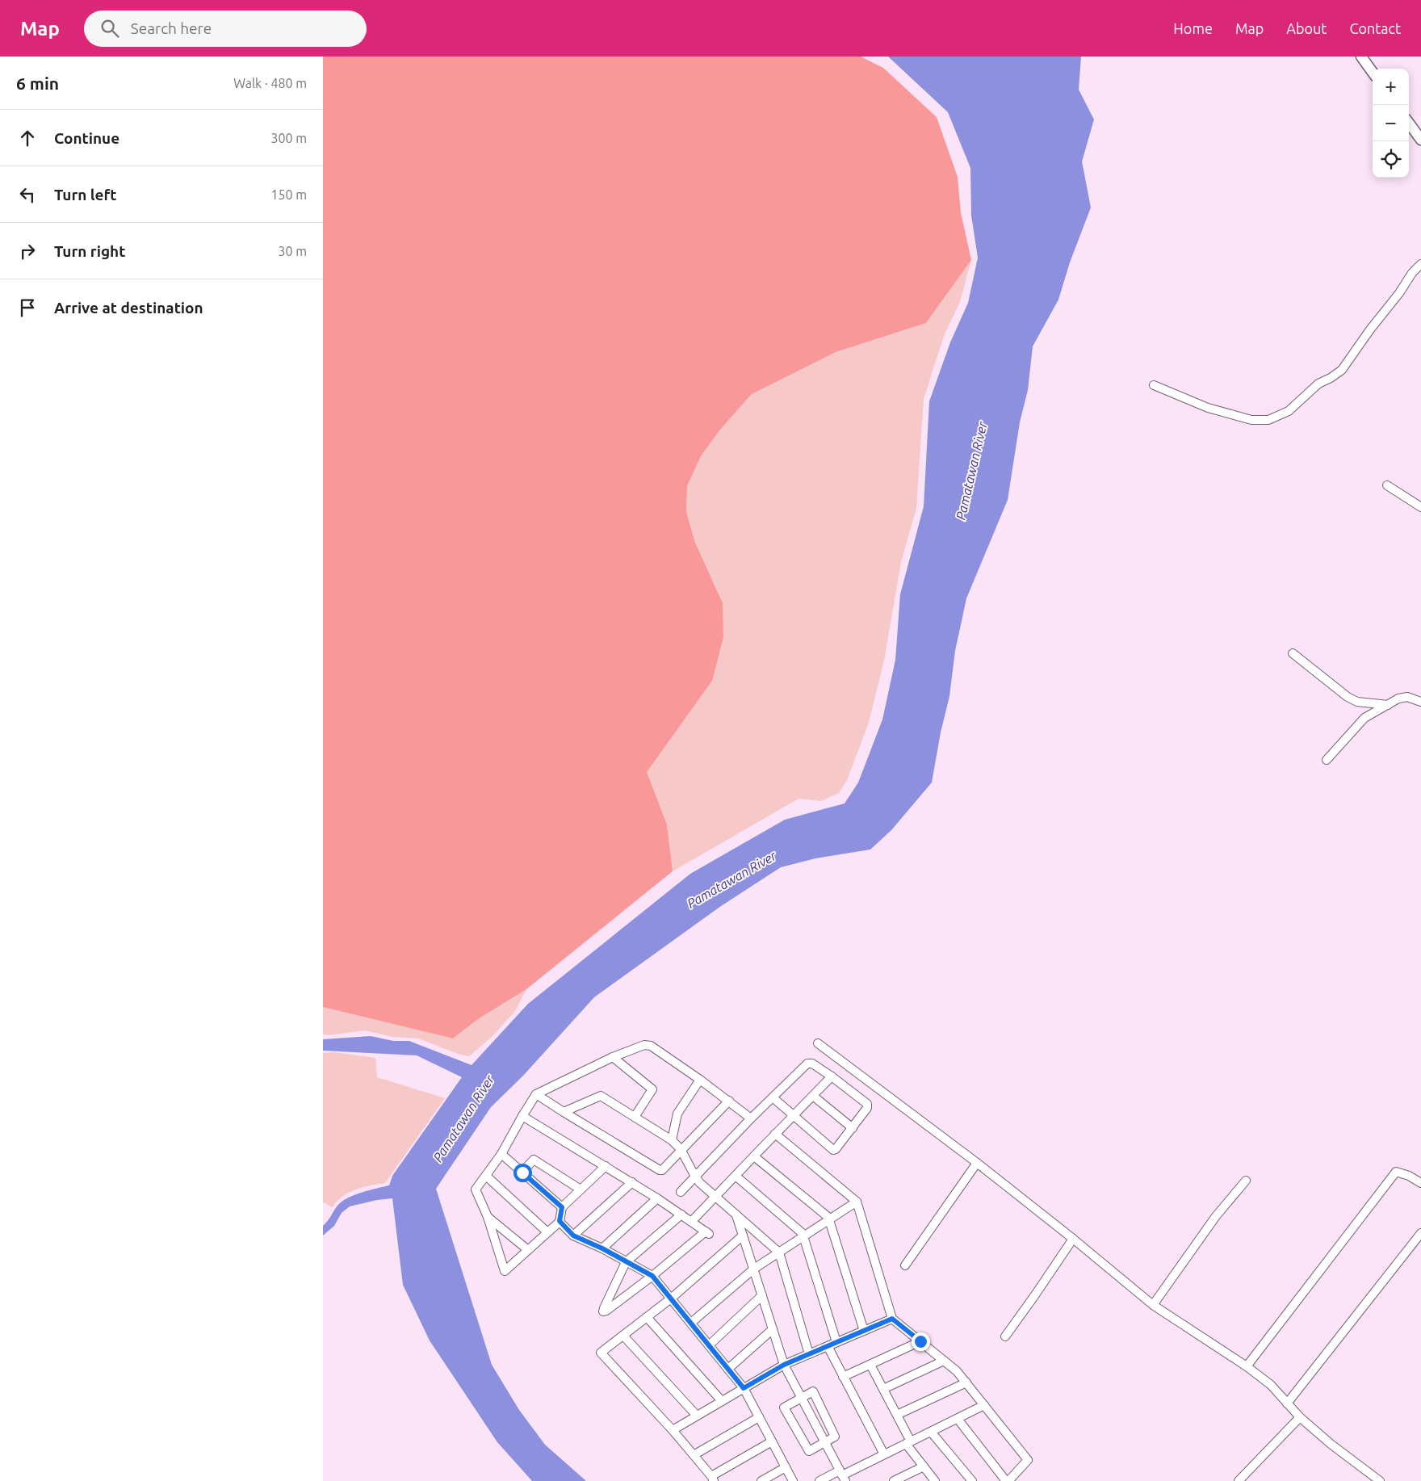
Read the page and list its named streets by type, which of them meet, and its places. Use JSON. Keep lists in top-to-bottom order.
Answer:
{
  "water": ["Pamatawan River"],
  "page": {
    "header": "Map",
    "search": "Search here",
    "nav": [
      "Home",
      "Map",
      "About",
      "Contact"
    ],
    "heading": ["6 min", "Walk · 480 m"],
    "map_buttons": ["+", "−"],
    "list": [
      ["Continue", "300 m"],
      ["Turn left", "150 m"],
      ["Turn right", "30 m"],
      "Arrive at destination"
    ]
  }
}
